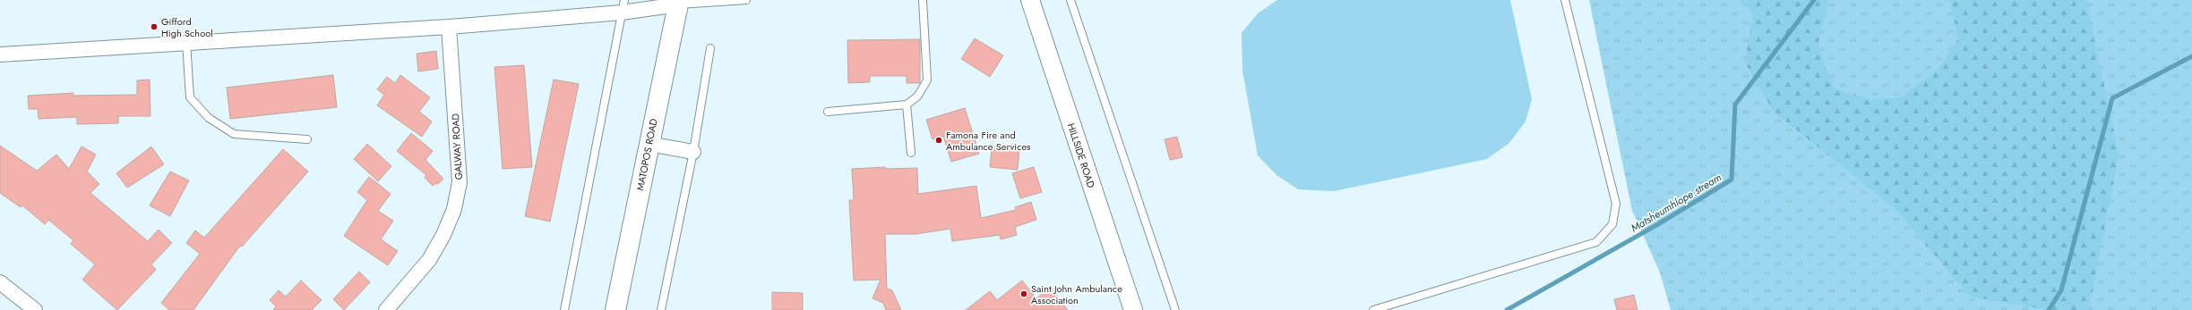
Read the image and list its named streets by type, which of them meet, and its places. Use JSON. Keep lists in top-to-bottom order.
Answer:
{
  "streets": {
    "main road": ["MATOPOS ROAD"],
    "street": ["GALWAY ROAD", "HILLSIDE ROAD"]
  },
  "water": ["Matsheumhlope stream"],
  "places": ["Gifford High School", "Famona Fire and Ambulance Services", "Saint John Ambulance Association"]
}
